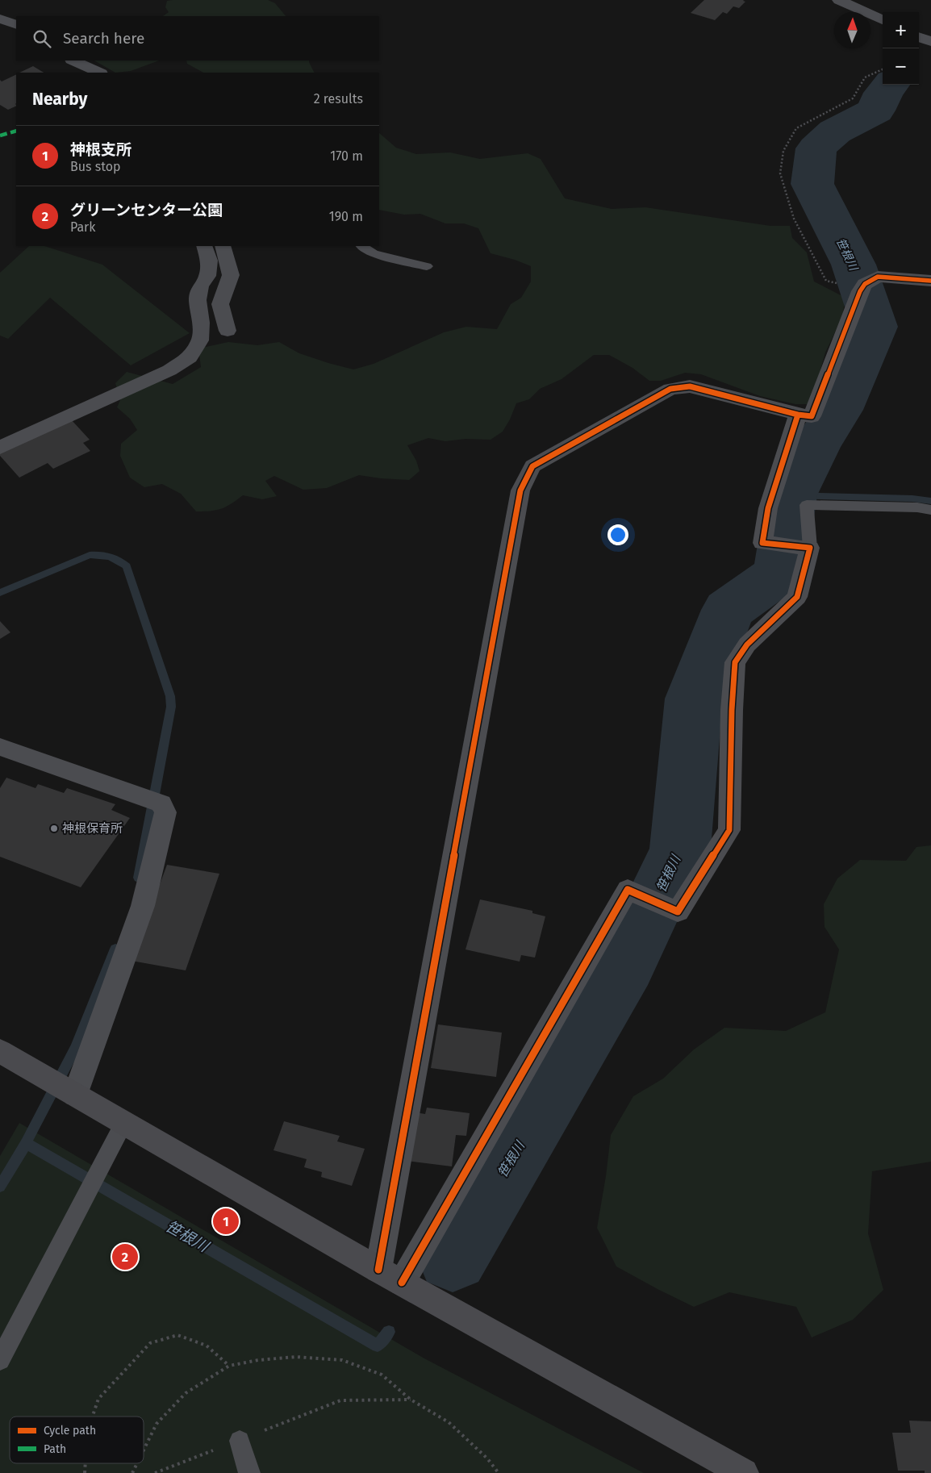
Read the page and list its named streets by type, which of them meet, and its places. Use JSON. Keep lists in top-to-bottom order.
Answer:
{
  "water": ["笹根川"],
  "places": ["神根保育所"],
  "legend": ["Cycle path", "Path"],
  "north": "top",
  "page": {
    "map_buttons": ["+", "−"],
    "search": "Search here",
    "heading": ["Nearby", "2 results"],
    "list": [
      {
        "mark": "1",
        "name": "神根支所",
        "note": "Bus stop",
        "value": "170 m"
      },
      {
        "mark": "2",
        "name": "グリーンセンター公園",
        "note": "Park",
        "value": "190 m"
      }
    ],
    "pins": ["1", "2"]
  }
}
